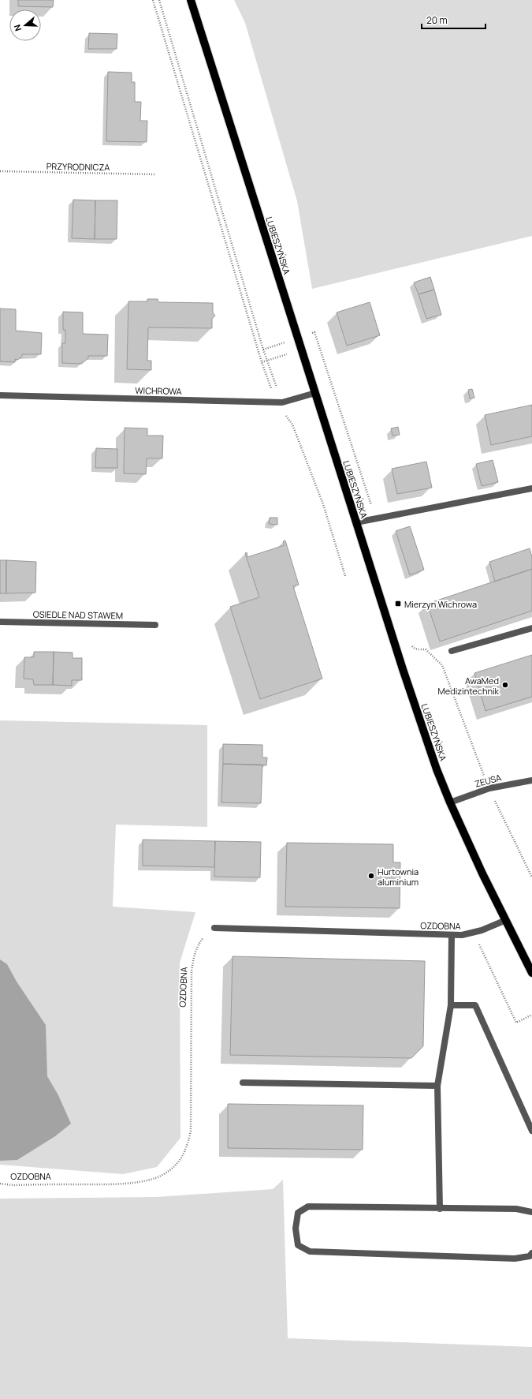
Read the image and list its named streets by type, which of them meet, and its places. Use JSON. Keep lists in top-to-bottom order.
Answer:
{
  "streets": {
    "main road": ["LUBIESZYŃSKA"],
    "street": [
      "WICHROWA",
      "OSIEDLE NAD STAWEM",
      "ZEUSA",
      "OZDOBNA"
    ],
    "path": ["PRZYRODNICZA"]
  },
  "crossings": [
    ["LUBIESZYŃSKA", "WICHROWA"],
    ["LUBIESZYŃSKA", "ZEUSA"],
    ["LUBIESZYŃSKA", "OZDOBNA"]
  ],
  "places": {
    "transit": ["Mierzyn Wichrowa"],
    "other": ["AwaMed Medizintechnik", "Hurtownia aluminium"]
  },
  "scale_bar": "20 m",
  "north": "left"
}
